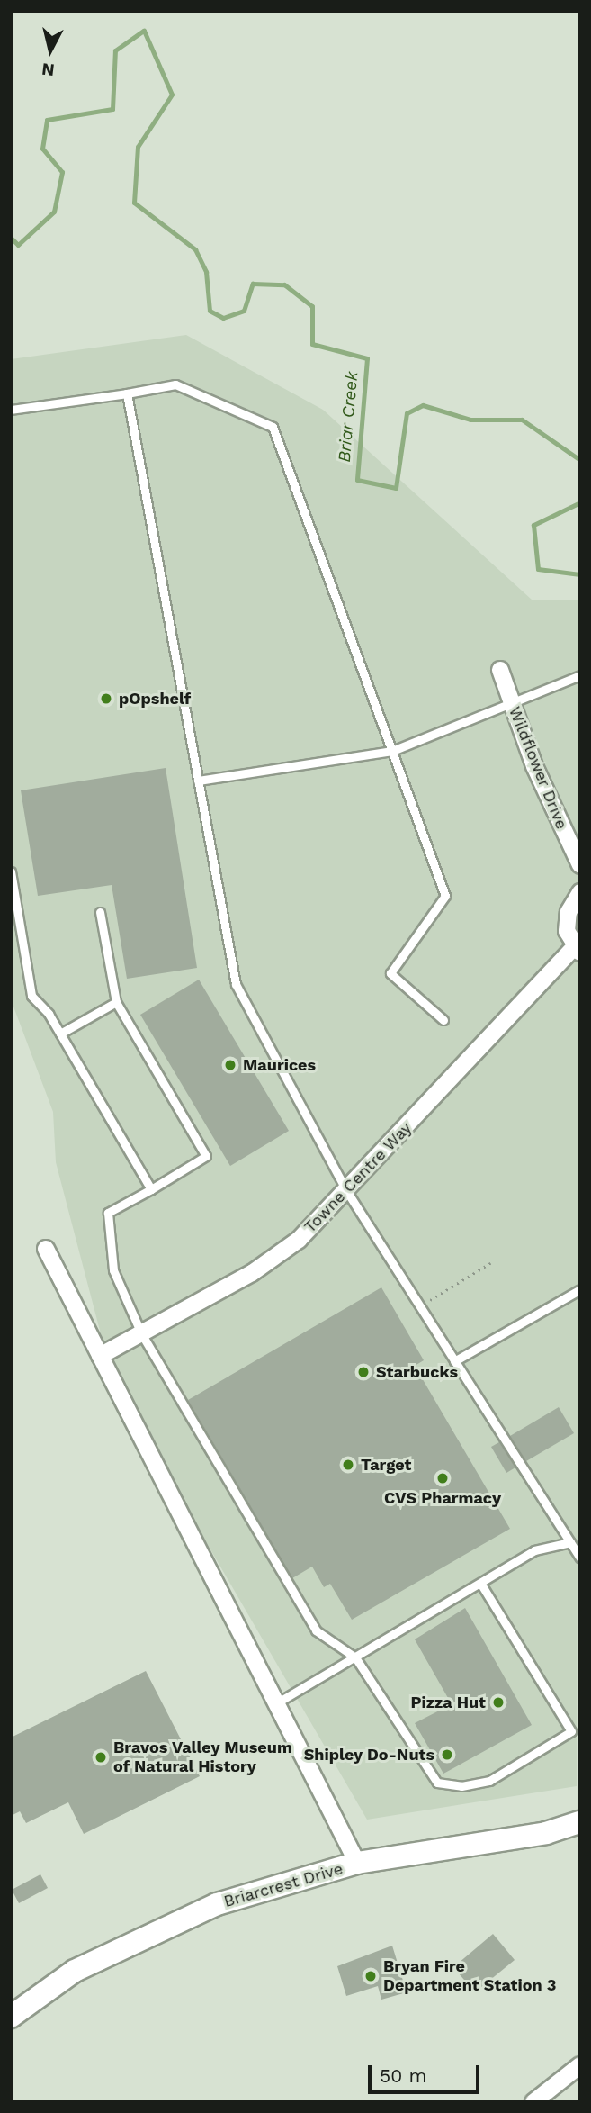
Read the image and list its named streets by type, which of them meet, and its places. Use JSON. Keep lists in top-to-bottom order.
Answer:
{
  "streets": {
    "main road": ["Briarcrest Drive"],
    "street": ["Wildflower Drive", "Towne Centre Way"]
  },
  "water": ["Briar Creek"],
  "places": [
    "pOpshelf",
    "Maurices",
    "Starbucks",
    "Target",
    "CVS Pharmacy",
    "Pizza Hut",
    "Shipley Do-Nuts",
    "Bravos Valley Museum of Natural History",
    "Bryan Fire Department Station 3"
  ],
  "scale_bar": "50 m",
  "north": "bottom"
}
